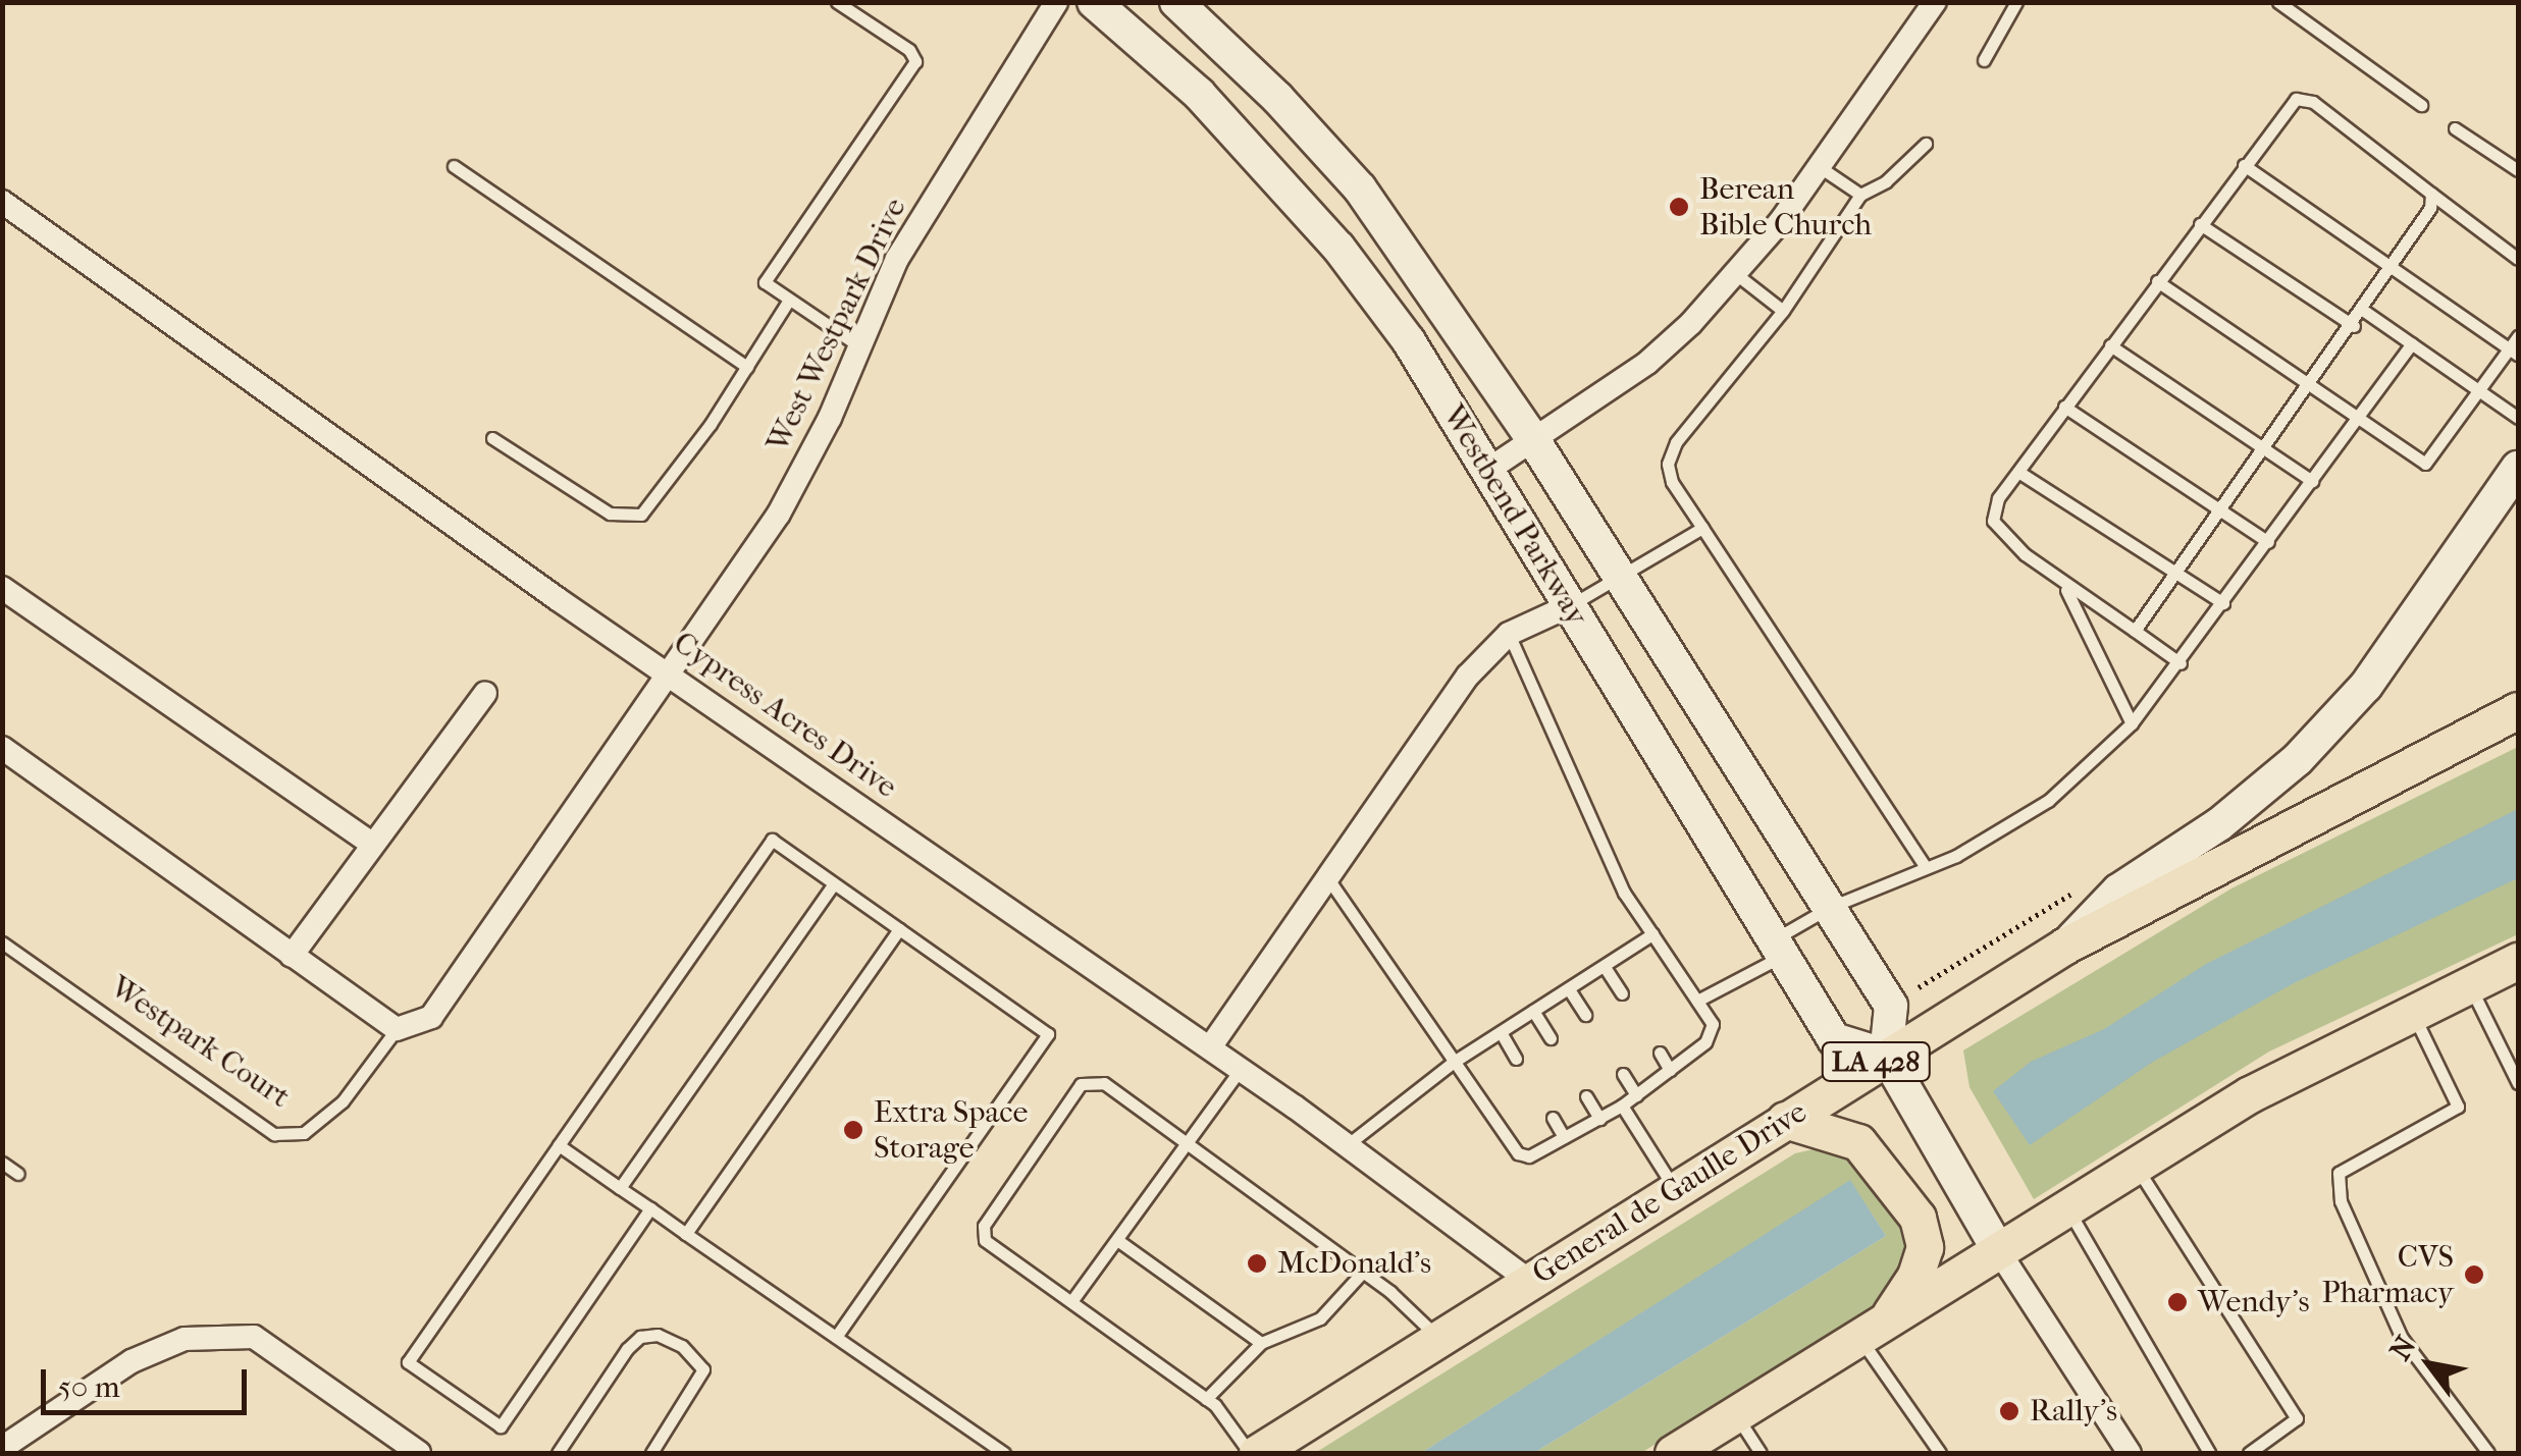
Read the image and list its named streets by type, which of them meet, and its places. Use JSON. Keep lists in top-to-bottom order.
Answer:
{
  "streets": {
    "main road": ["LA 428", "General de Gaulle Drive"],
    "street": [
      "West Westpark Drive",
      "Westbend Parkway",
      "Cypress Acres Drive",
      "Westpark Court"
    ]
  },
  "crossings": [
    ["West Westpark Drive", "Cypress Acres Drive"],
    ["West Westpark Drive", "Westpark Court"],
    ["Westbend Parkway", "General de Gaulle Drive"],
    ["Cypress Acres Drive", "Westpark Court"],
    ["Cypress Acres Drive", "General de Gaulle Drive"]
  ],
  "places": [
    "Berean Bible Church",
    "Extra Space Storage",
    "McDonald's",
    "CVS Pharmacy",
    "Wendy's",
    "Rally's"
  ],
  "scale_bar": "50 m",
  "north": "top left"
}
